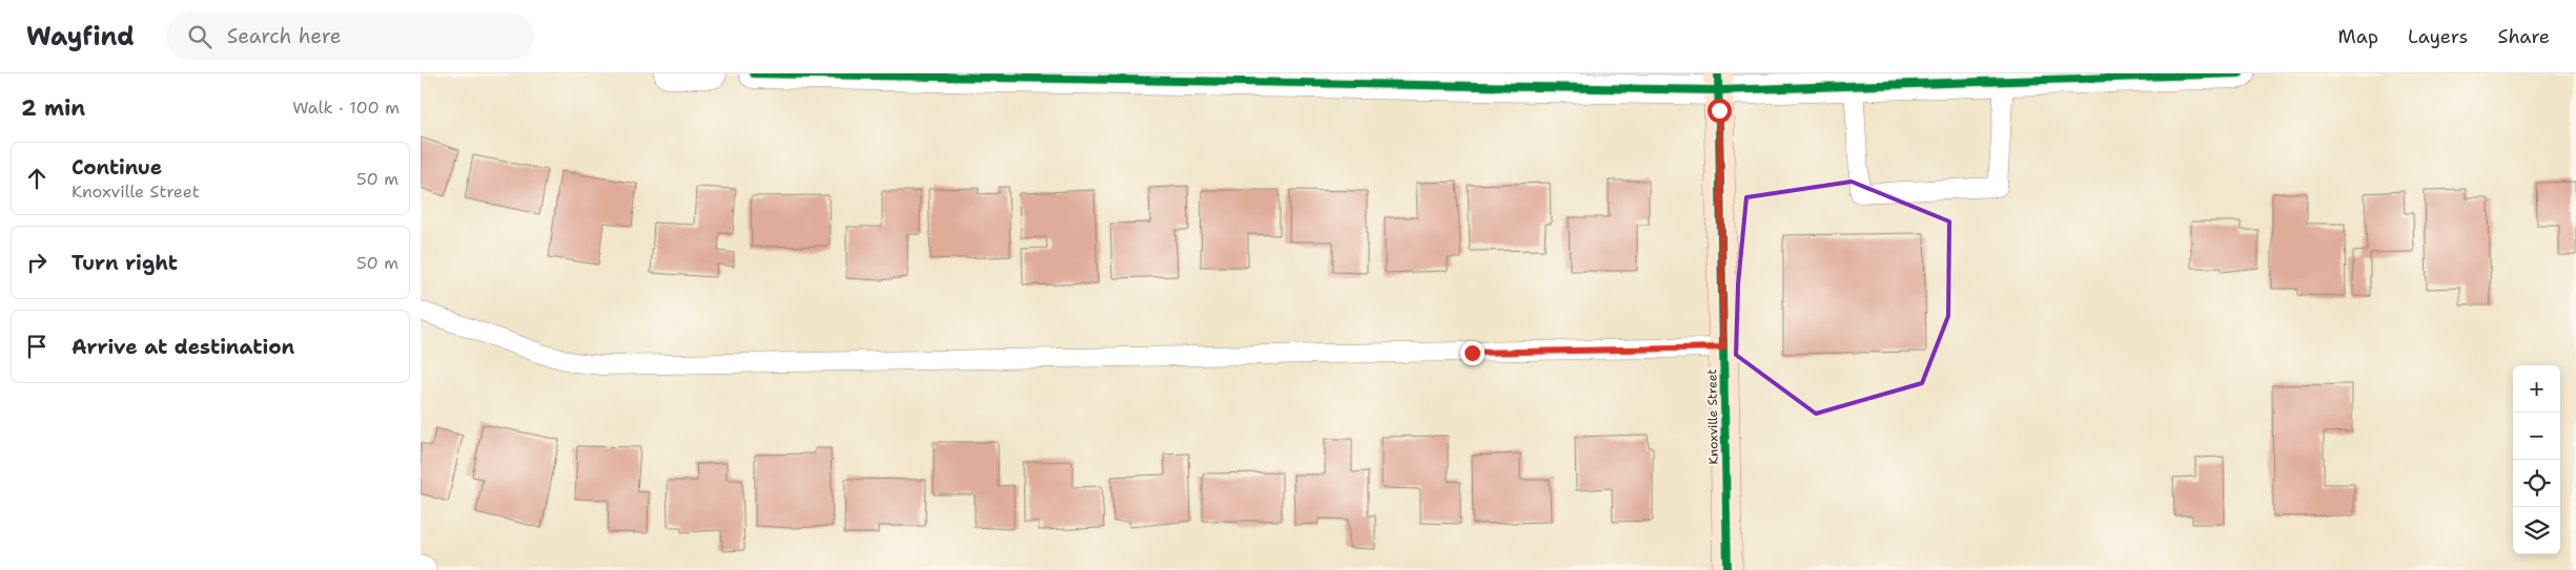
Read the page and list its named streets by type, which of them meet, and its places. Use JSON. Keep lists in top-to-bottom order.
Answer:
{
  "streets": {
    "street": ["Knoxville Street"]
  },
  "page": {
    "header": "Wayfind",
    "search": "Search here",
    "nav": ["Map", "Layers", "Share"],
    "heading": ["2 min", "Walk · 100 m"],
    "list": [
      ["Continue", "Knoxville Street", "50 m"],
      ["Turn right", "50 m"],
      "Arrive at destination"
    ],
    "map_buttons": ["+", "−"]
  }
}
